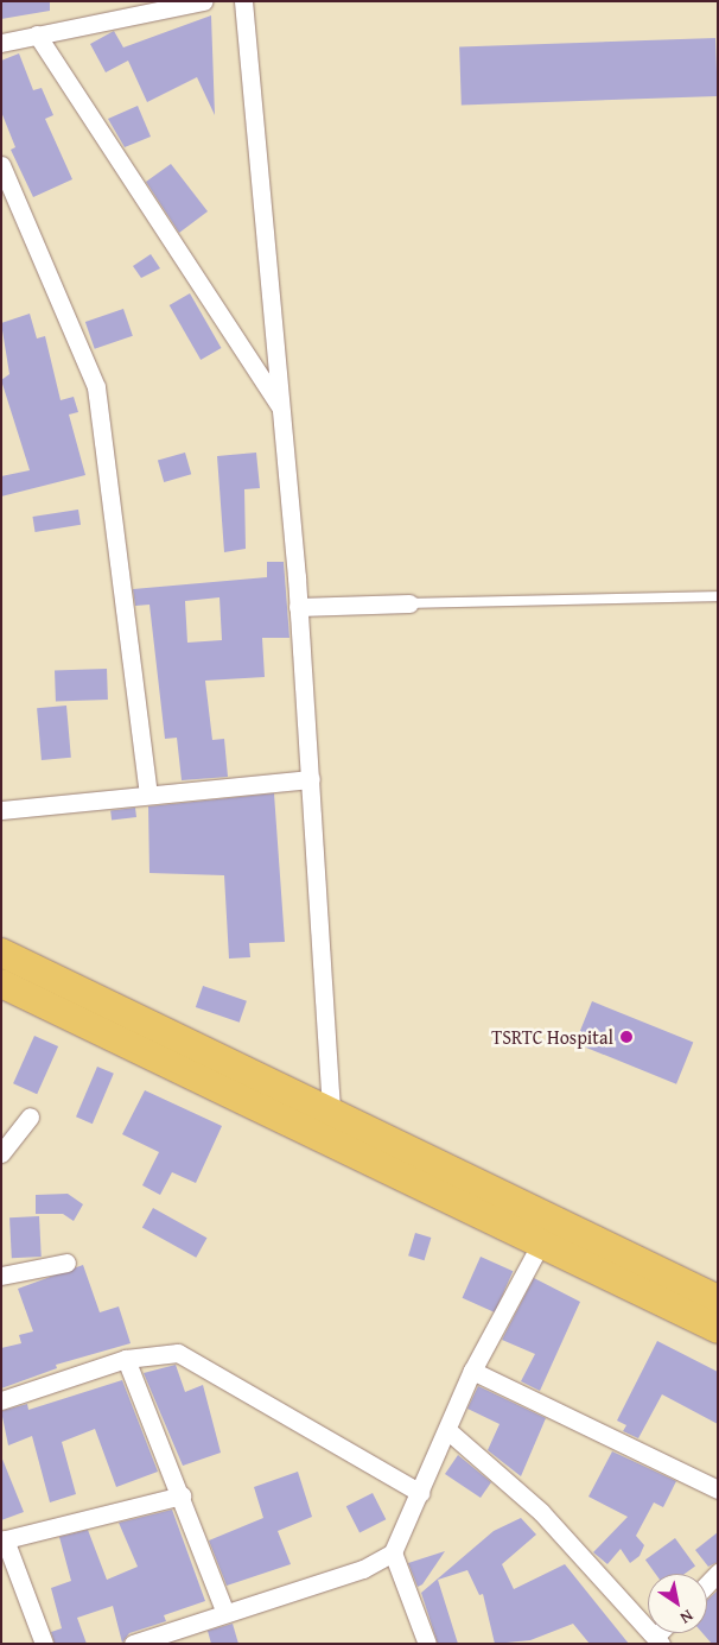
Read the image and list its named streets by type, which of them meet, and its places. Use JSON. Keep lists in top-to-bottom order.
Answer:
{
  "places": ["TSRTC Hospital"],
  "north": "bottom right"
}
